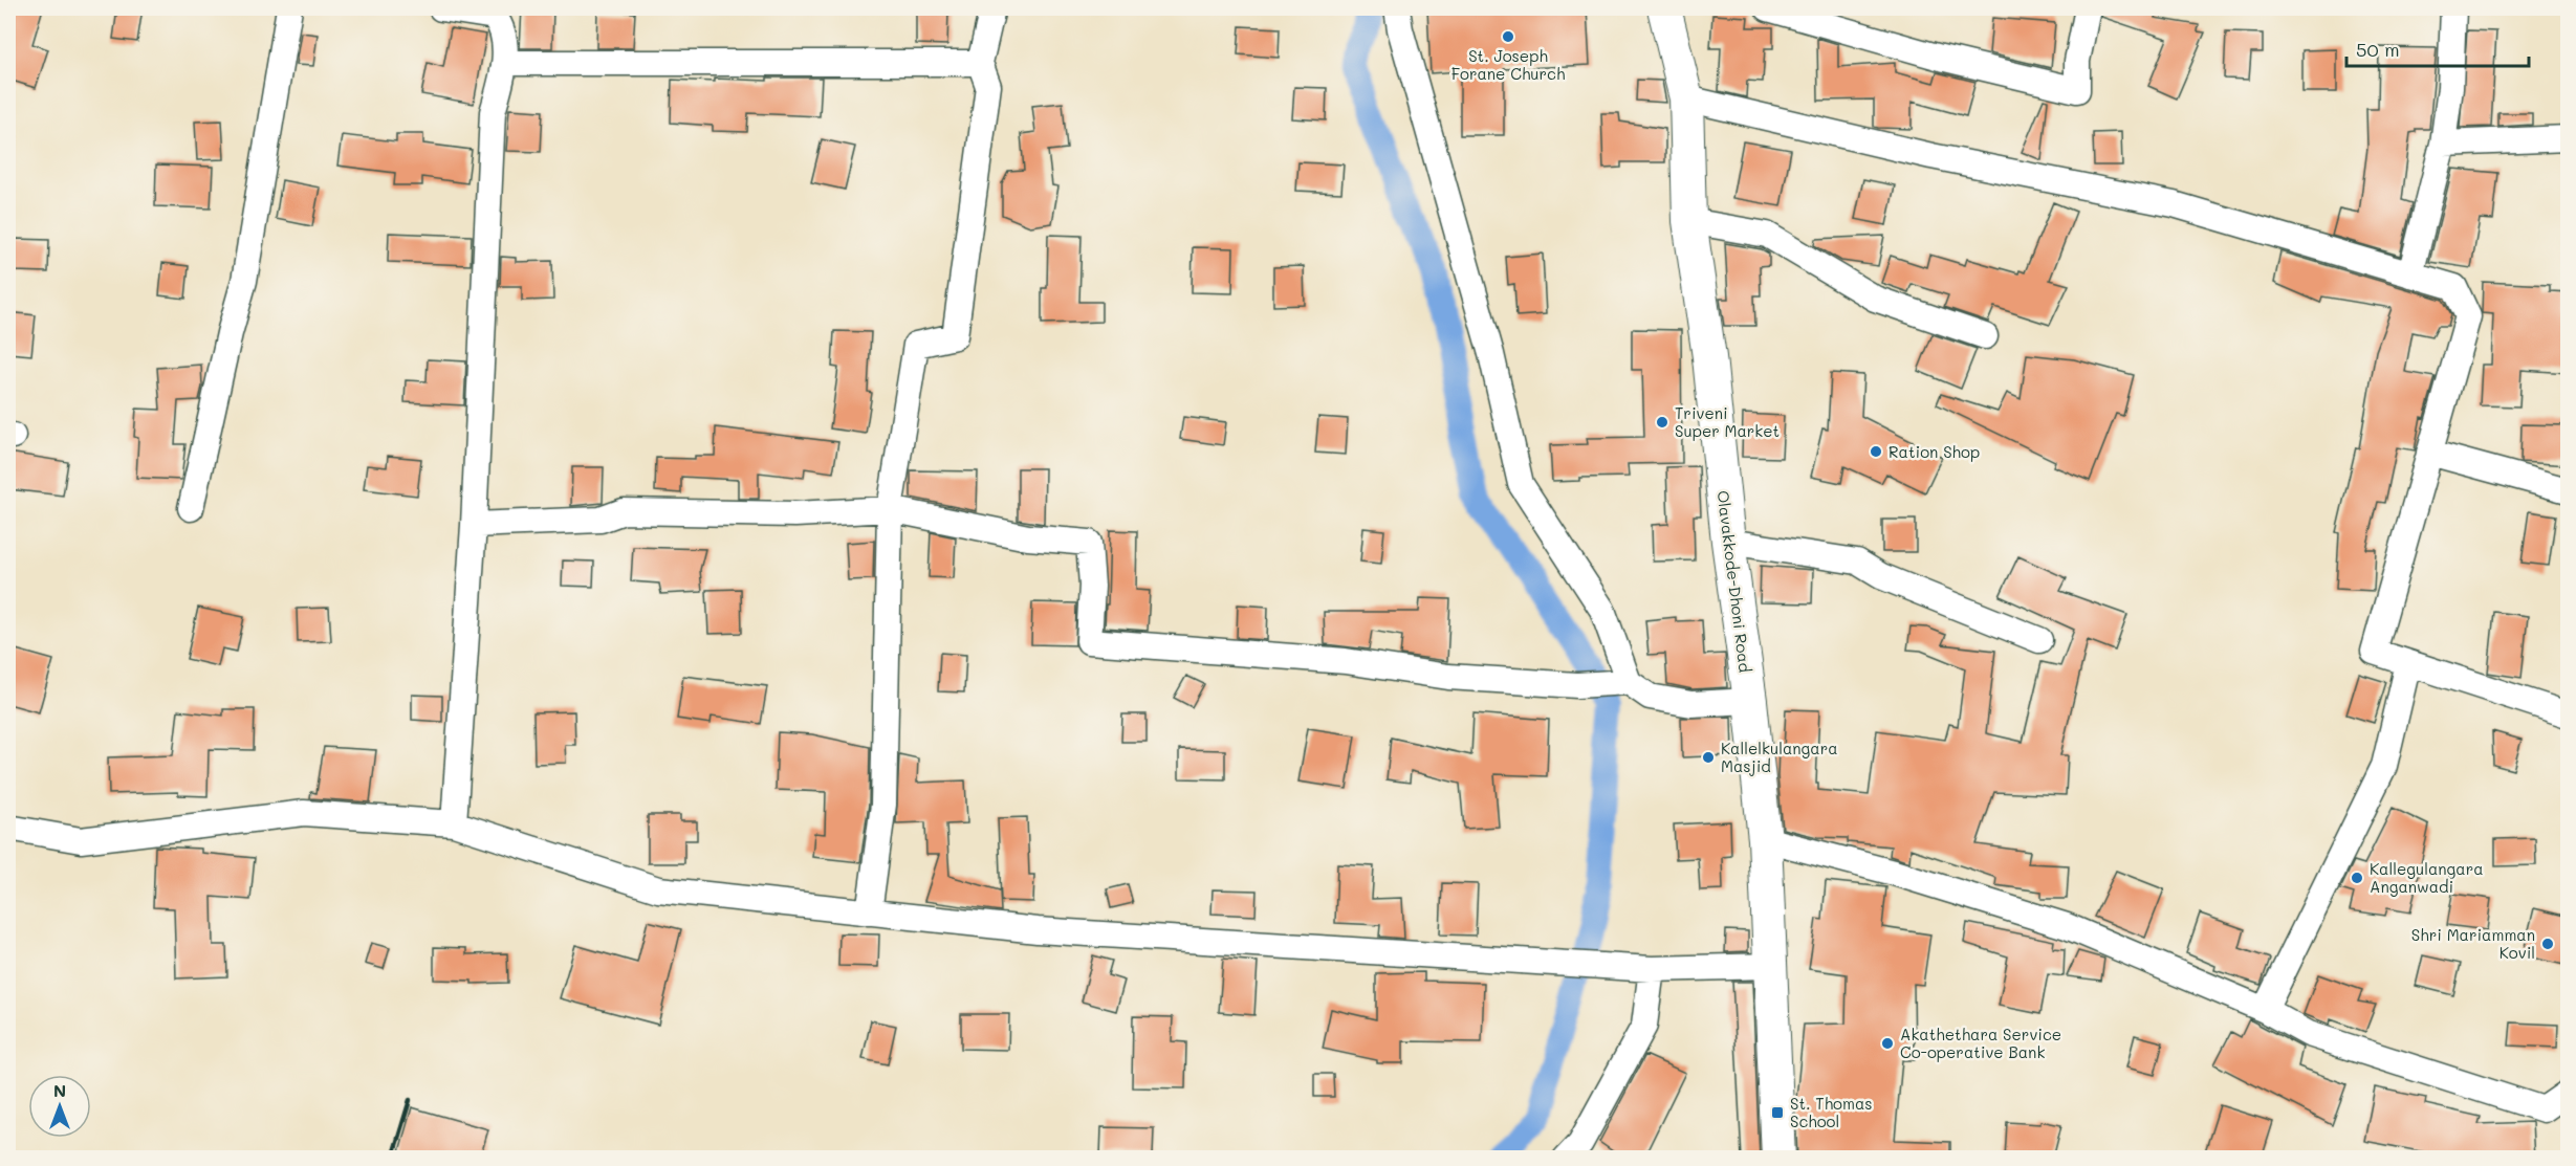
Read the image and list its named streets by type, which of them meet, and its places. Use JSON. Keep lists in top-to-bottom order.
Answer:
{
  "streets": {
    "main road": ["Olavakkode-Dhoni Road"]
  },
  "places": {
    "other": [
      "St. Joseph Forane Church",
      "Triveni Super Market",
      "Ration Shop",
      "Kallelkulangara Masjid",
      "Kallegulangara Anganwadi",
      "Shri Mariamman Kovil",
      "Akathethara Service Co-operative Bank"
    ],
    "transit": ["St. Thomas School"]
  },
  "scale_bar": "50 m",
  "north": "top"
}
